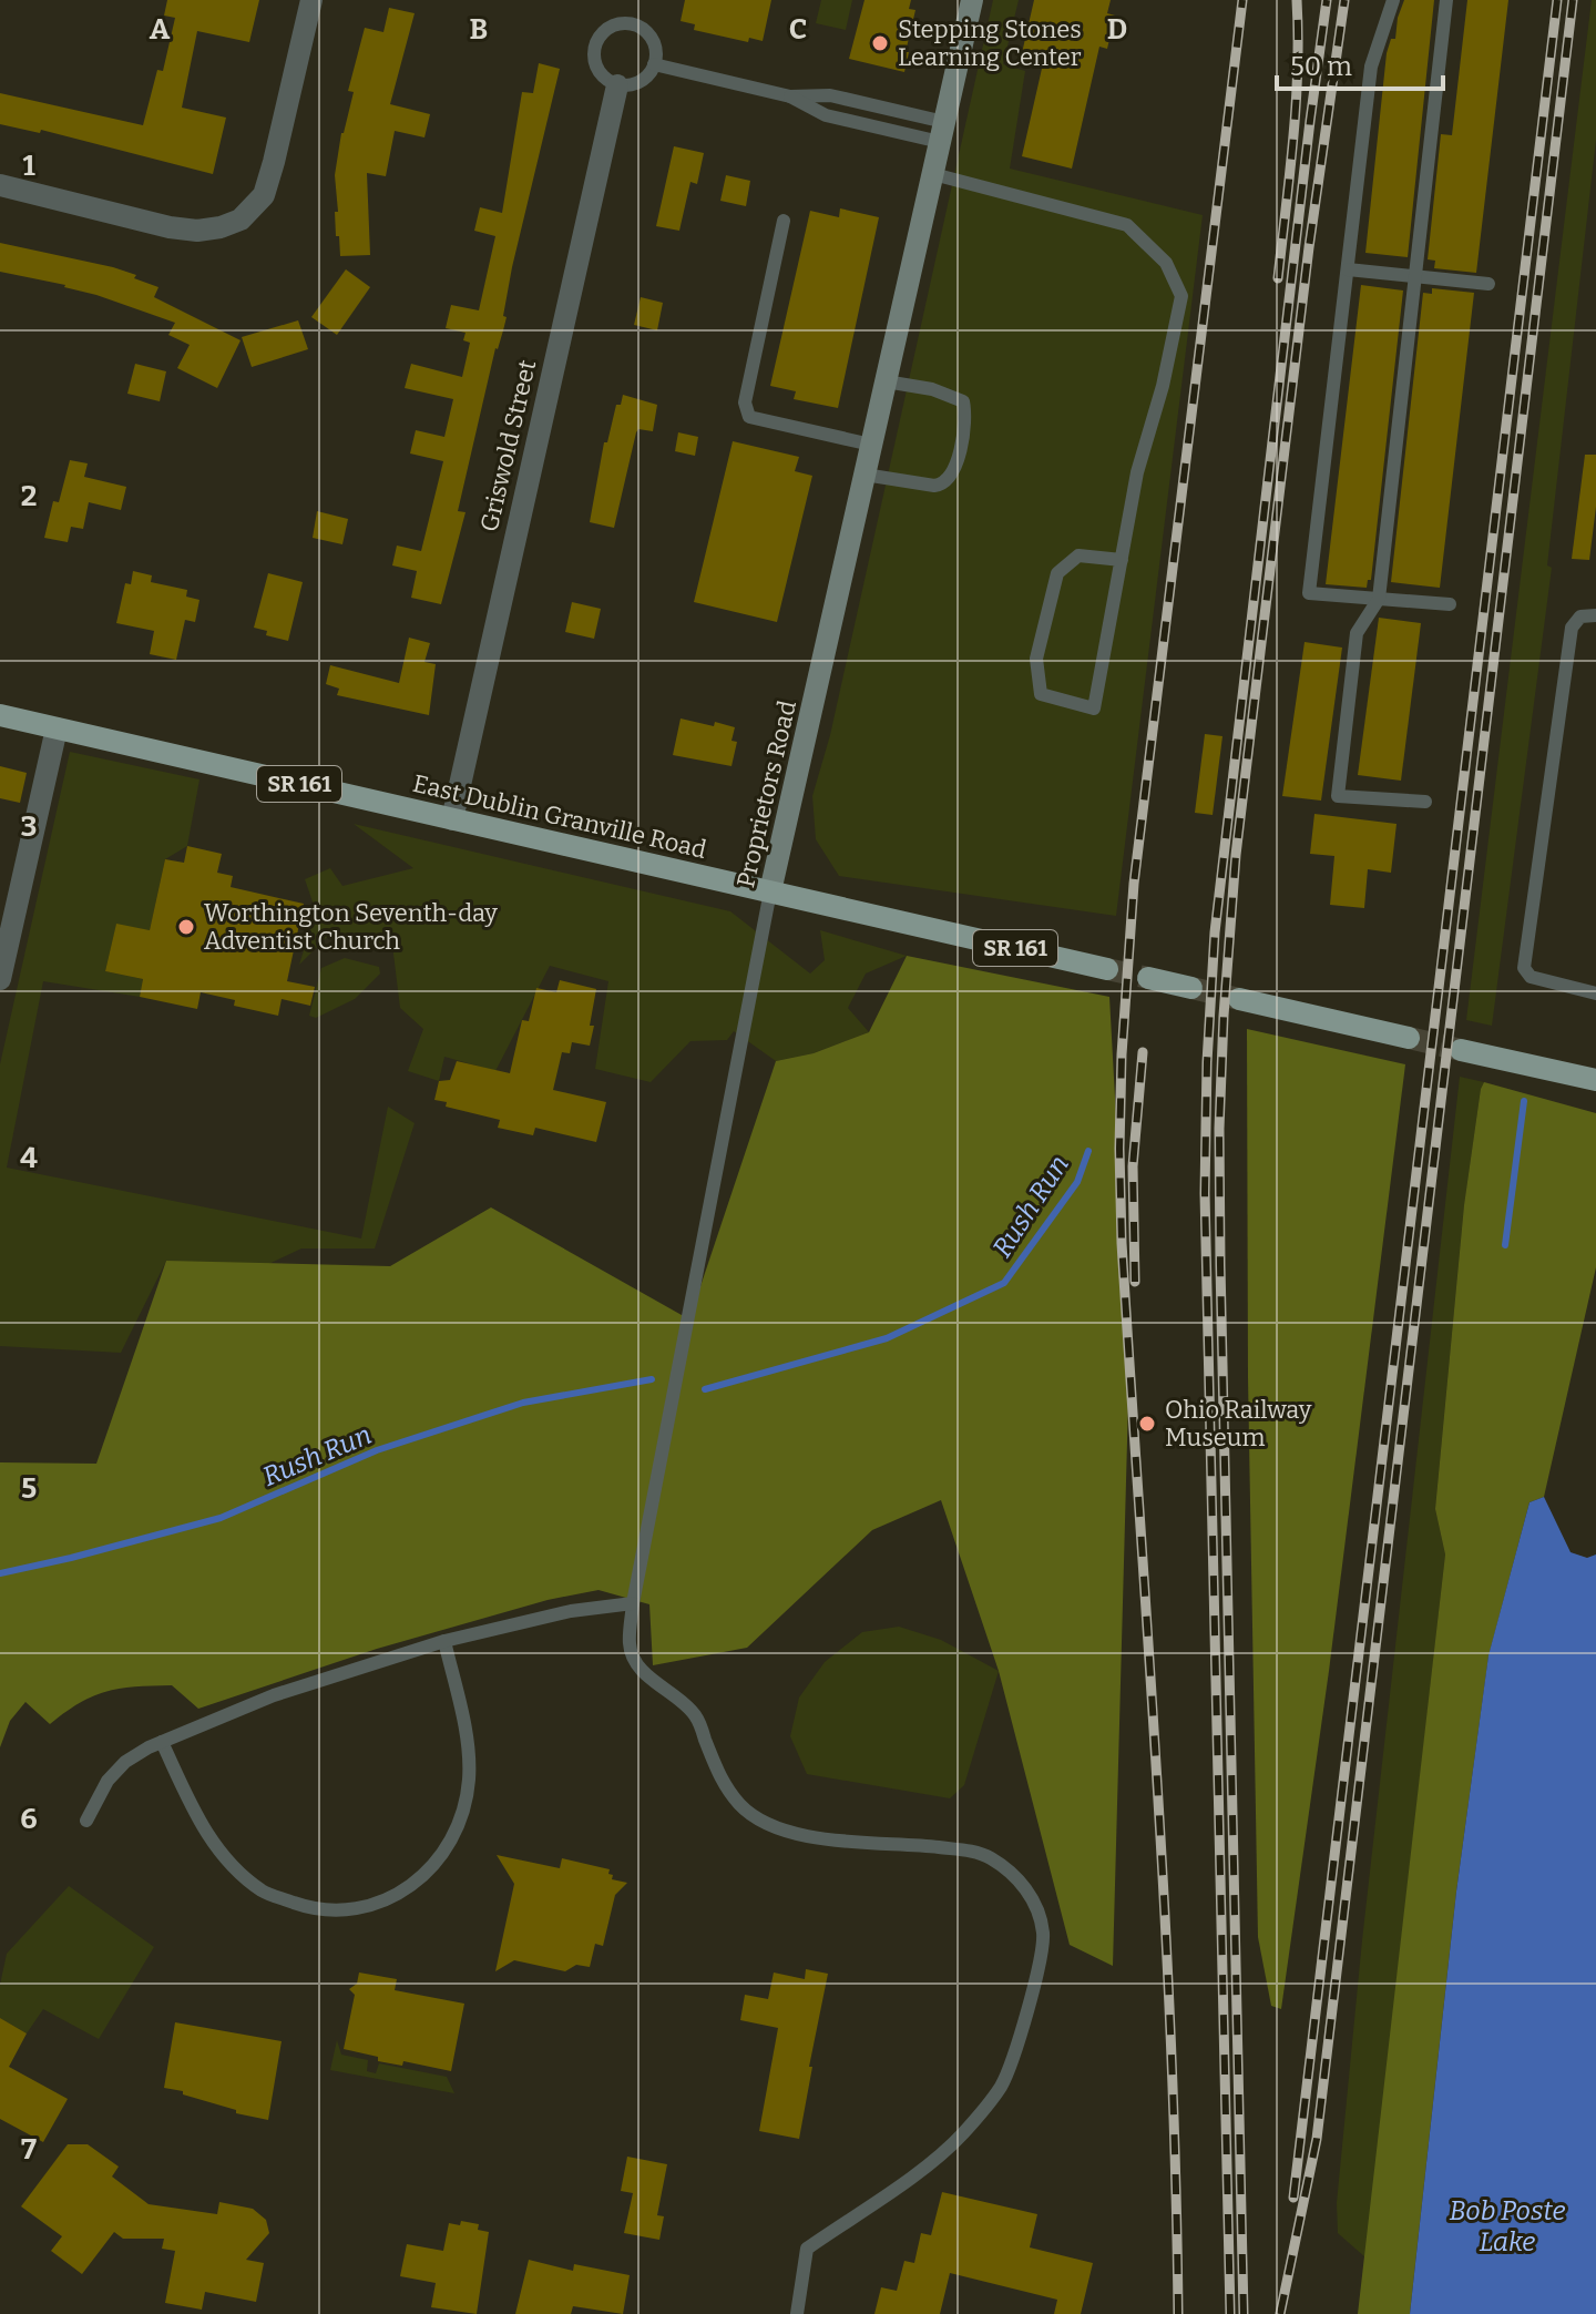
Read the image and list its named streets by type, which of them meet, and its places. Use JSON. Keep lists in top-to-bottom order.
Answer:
{
  "streets": {
    "main road": ["SR 161", "East Dublin Granville Road"],
    "street": ["Griswold Street", "Proprietors Road"]
  },
  "crossings": [
    ["Griswold Street", "East Dublin Granville Road"],
    ["Proprietors Road", "East Dublin Granville Road"]
  ],
  "water": ["Rush Run", "Bob Poste Lake"],
  "places": ["Stepping Stones Learning Center", "Worthington Seventh-day Adventist Church", "Ohio Railway Museum"],
  "scale_bar": "50 m",
  "grid": {
    "columns": [
      "A",
      "B",
      "C",
      "D"
    ],
    "rows": [
      "1",
      "2",
      "3",
      "4",
      "5",
      "6",
      "7"
    ]
  }
}
